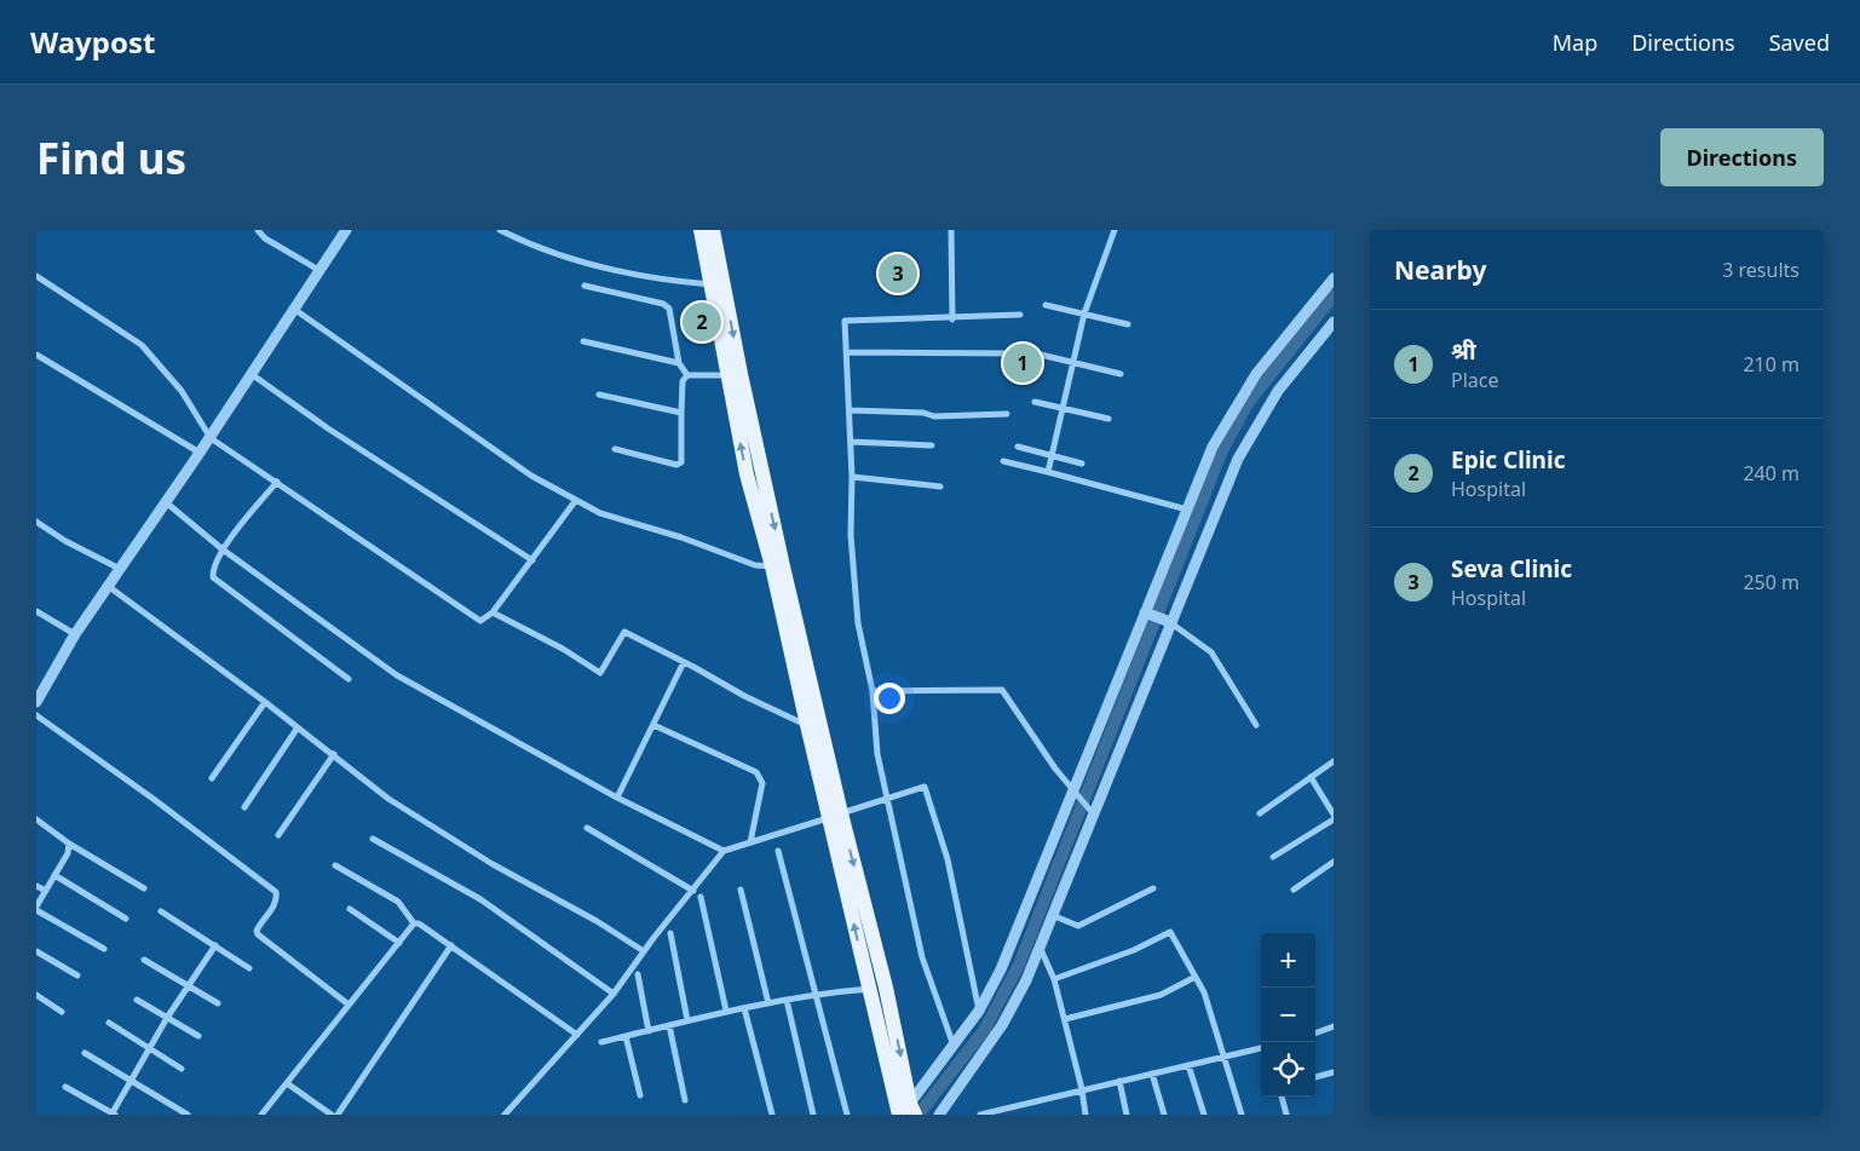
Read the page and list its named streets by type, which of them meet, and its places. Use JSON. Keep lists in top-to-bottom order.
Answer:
{
  "page": {
    "header": "Waypost",
    "nav": ["Map", "Directions", "Saved"],
    "buttons": "Directions",
    "title": "Find us",
    "heading": ["Nearby", "3 results"],
    "pins": ["3", "2", "1"],
    "list": [
      {
        "mark": "1",
        "name": "श्री",
        "note": "Place",
        "value": "210 m"
      },
      {
        "mark": "2",
        "name": "Epic Clinic",
        "note": "Hospital",
        "value": "240 m"
      },
      {
        "mark": "3",
        "name": "Seva Clinic",
        "note": "Hospital",
        "value": "250 m"
      }
    ],
    "map_buttons": ["+", "−"]
  }
}
